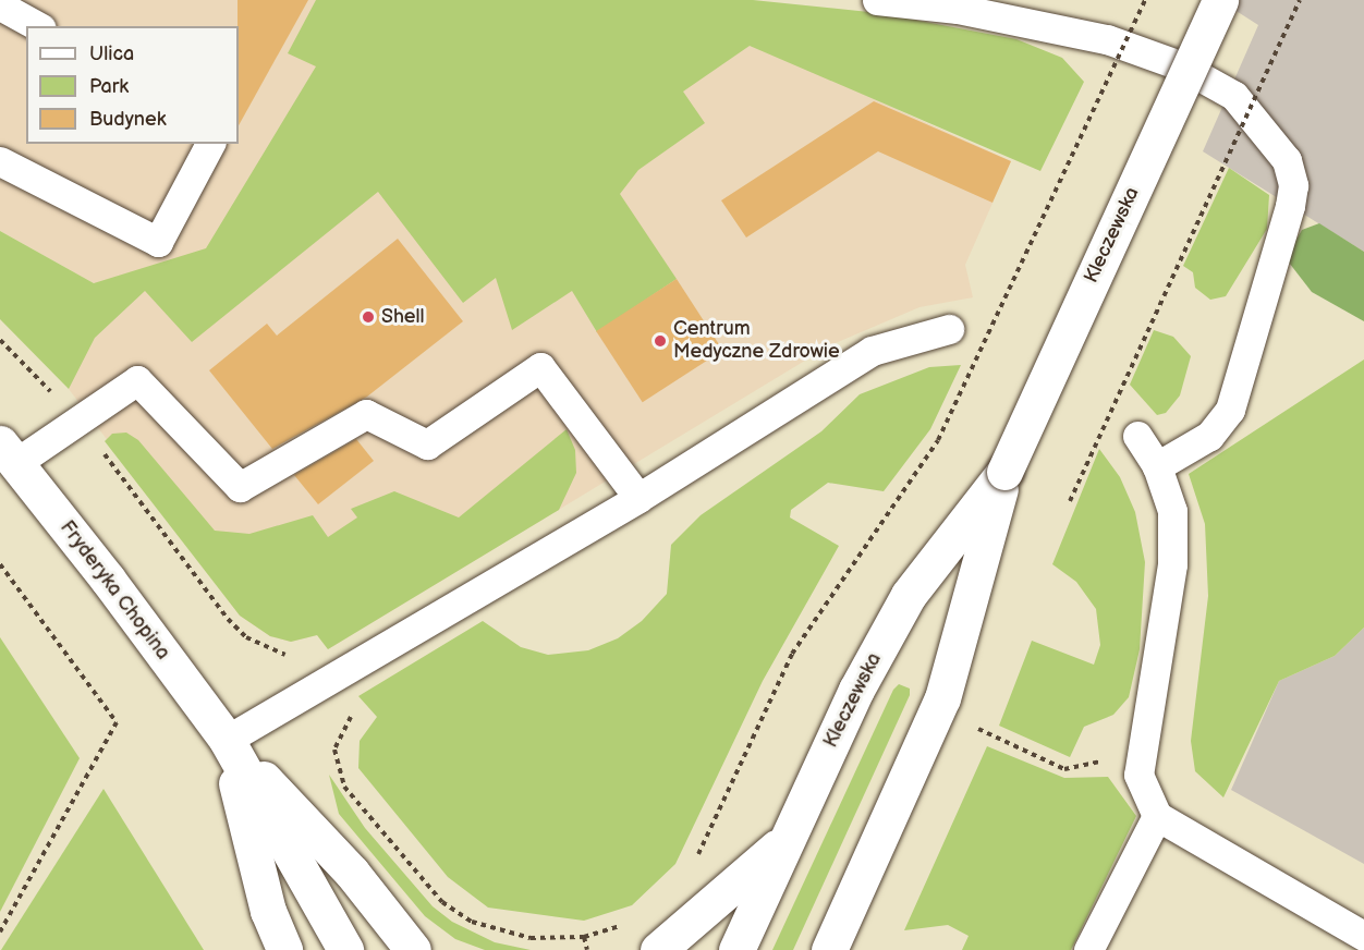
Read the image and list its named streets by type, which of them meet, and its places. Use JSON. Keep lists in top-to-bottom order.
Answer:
{
  "streets": {
    "main road": ["Kleczewska", "Fryderyka Chopina"]
  },
  "places": ["Shell", "Centrum Medyczne Zdrowie"],
  "legend": ["Ulica", "Park", "Budynek"]
}
